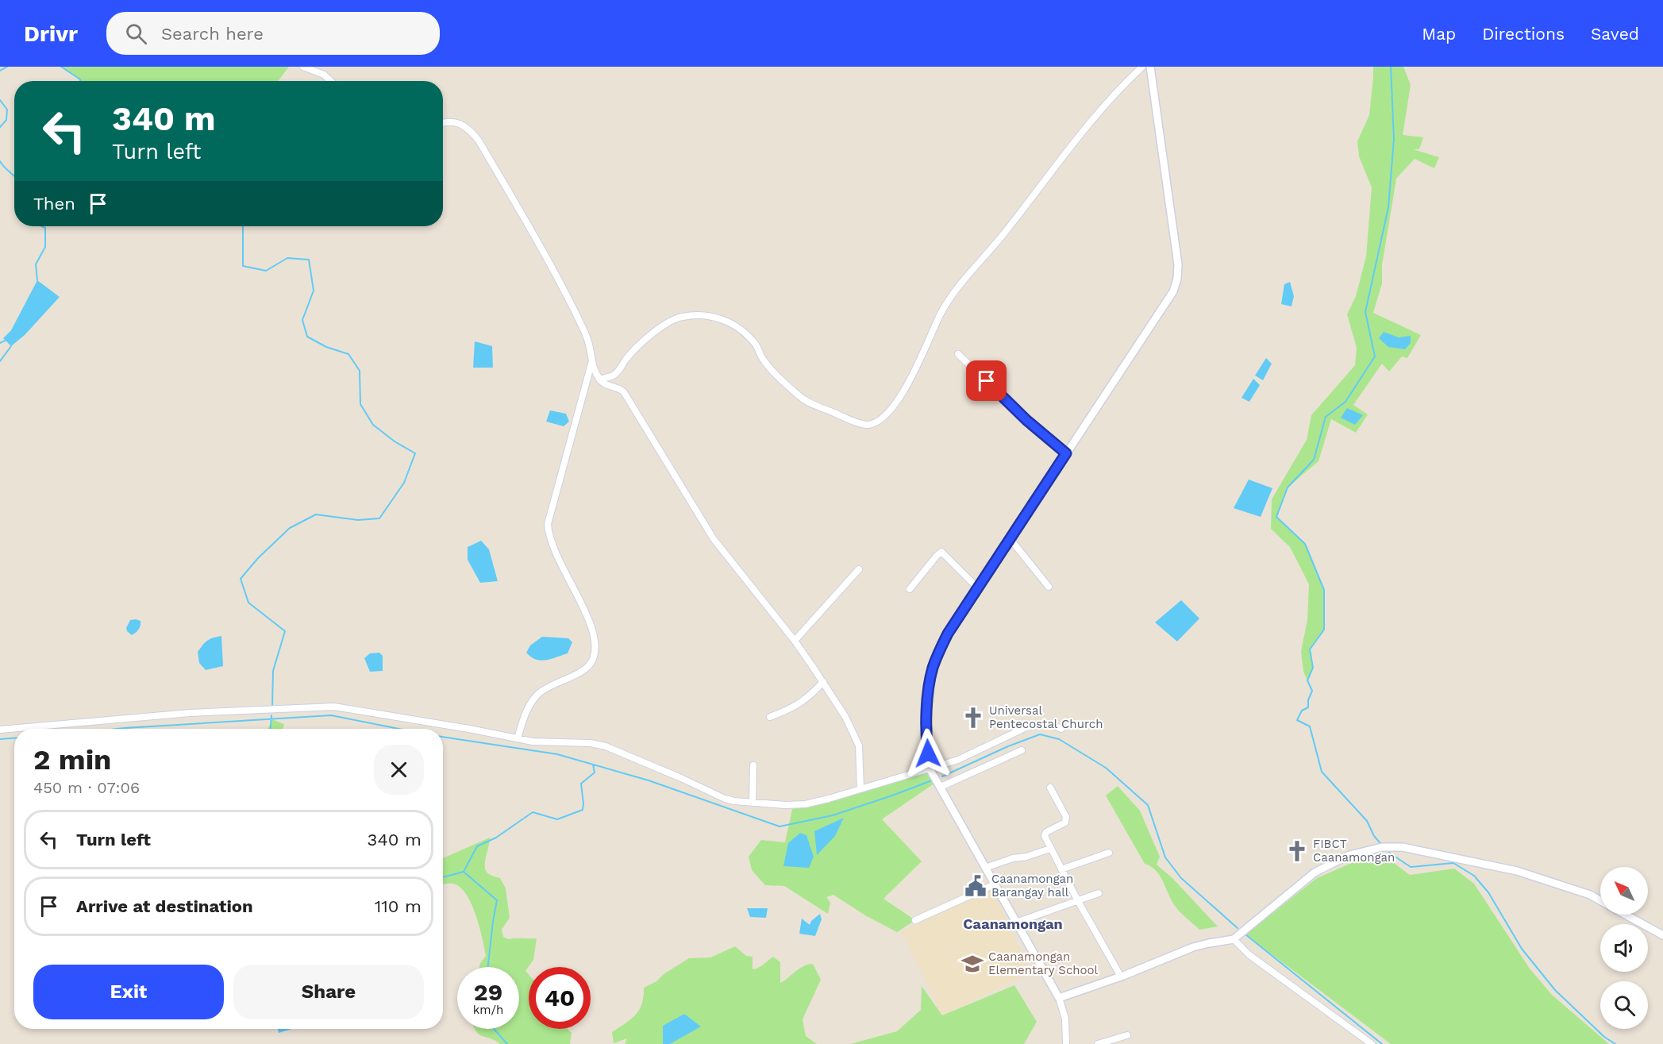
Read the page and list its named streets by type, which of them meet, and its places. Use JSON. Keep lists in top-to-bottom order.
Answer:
{
  "districts": ["Caanamongan"],
  "places": {
    "church": ["Universal Pentecostal Church", "FIBCT Caanamongan"],
    "public building": ["Caanamongan Barangay hall"],
    "school or university": ["Caanamongan Elementary School"]
  },
  "north": "top left",
  "page": {
    "header": "Drivr",
    "search": "Search here",
    "nav": ["Map", "Directions", "Saved"],
    "turn": ["340 m", "Turn left"],
    "then": "Then",
    "heading": ["2 min", "450 m · 07:06"],
    "list": [
      {
        "name": "Turn left",
        "value": "340 m"
      },
      {
        "name": "Arrive at destination",
        "value": "110 m"
      }
    ],
    "buttons": ["Exit", "Share"],
    "speed": "29 km/h",
    "limit": "40"
  }
}
